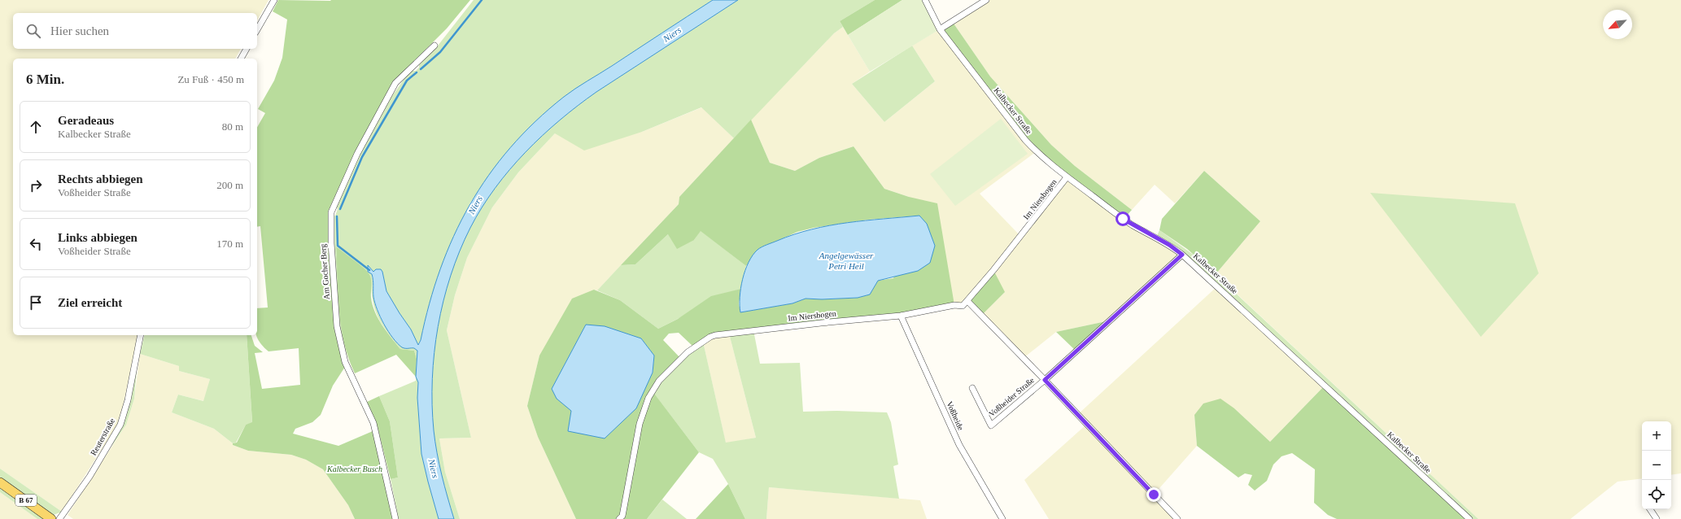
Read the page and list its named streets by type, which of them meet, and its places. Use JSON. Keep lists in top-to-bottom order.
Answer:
{
  "streets": {
    "main road": ["B 67"],
    "street": [
      "Kalbecker Straße",
      "Im Niersbogen",
      "Am Gocher Berg",
      "Voßheider Straße",
      "Voßheide",
      "Reuterstraße"
    ]
  },
  "crossings": [
    ["Kalbecker Straße", "Im Niersbogen"],
    ["Kalbecker Straße", "Voßheider Straße"],
    ["Im Niersbogen", "Voßheider Straße"],
    ["Im Niersbogen", "Voßheide"]
  ],
  "water": ["Niers", "Angelgewässer Petri Heil"],
  "parks": ["Kalbecker Busch"],
  "north": "bottom left",
  "page": {
    "search": "Hier suchen",
    "heading": ["6 Min.", "Zu Fuß · 450 m"],
    "list": [
      ["Geradeaus", "Kalbecker Straße", "80 m"],
      ["Rechts abbiegen", "Voßheider Straße", "200 m"],
      ["Links abbiegen", "Voßheider Straße", "170 m"],
      "Ziel erreicht"
    ],
    "map_buttons": ["+", "−"]
  }
}
